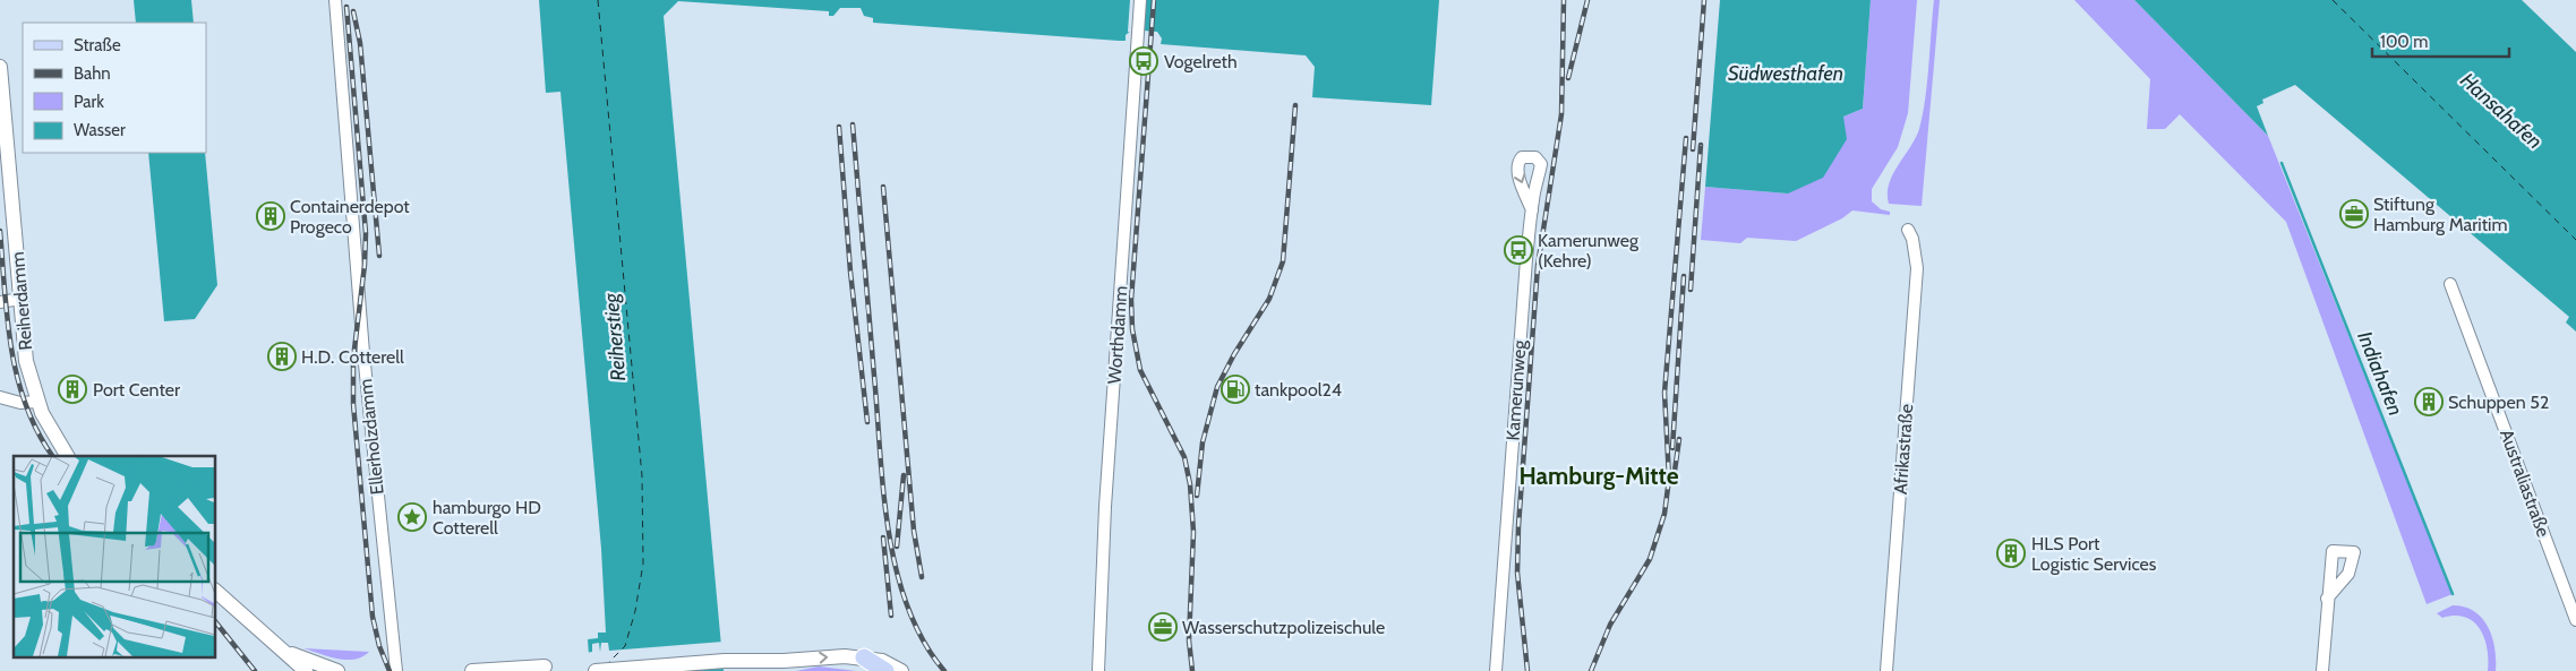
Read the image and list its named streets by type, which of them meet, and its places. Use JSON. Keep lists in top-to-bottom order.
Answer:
{
  "streets": {
    "street": [
      "Reiherdamm",
      "Worthdamm",
      "Kamerunweg",
      "Ellerholzdamm",
      "Afrikastraße",
      "Australiastraße"
    ]
  },
  "districts": ["Hamburg-Mitte"],
  "water": [
    "Südwesthafen",
    "Hansahafen",
    "Reiherstieg",
    "Indiahafen"
  ],
  "places": {
    "bus stop": ["Vogelreth", "Kamerunweg (Kehre)"],
    "office": ["Stiftung Hamburg Maritim", "Wasserschutzpolizeischule"],
    "building": [
      "Containerdepot Progeco",
      "H.D. Cotterell",
      "Port Center",
      "Schuppen 52",
      "HLS Port Logistic Services"
    ],
    "fuel station": ["tankpool24"],
    "place": ["hamburgo HD Cotterell"]
  },
  "legend": [
    "Straße",
    "Bahn",
    "Park",
    "Wasser"
  ],
  "scale_bar": "100 m"
}
